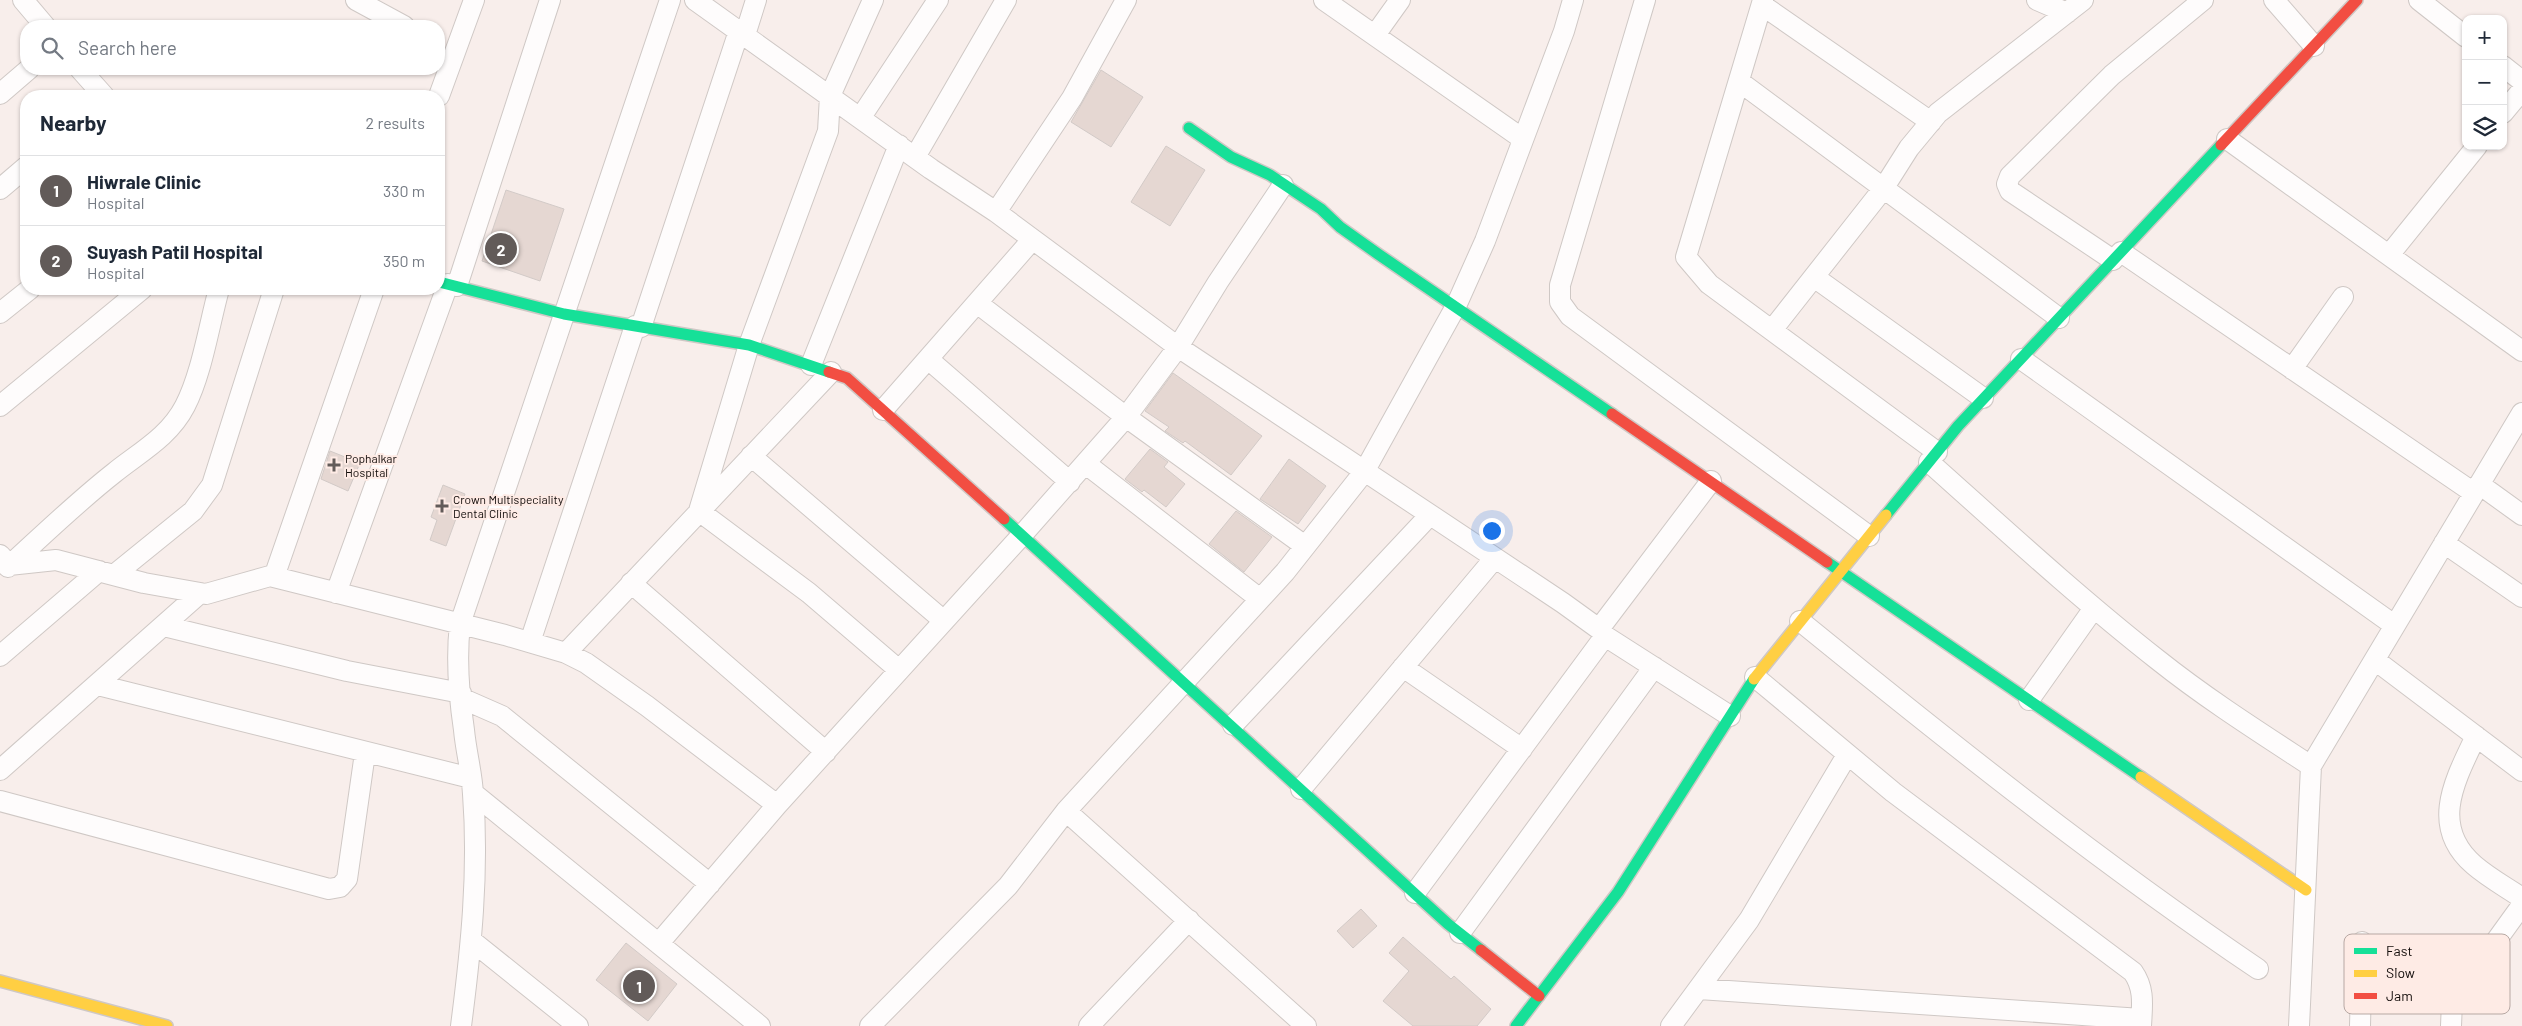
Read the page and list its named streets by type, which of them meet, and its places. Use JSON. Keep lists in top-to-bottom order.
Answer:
{
  "places": {
    "health": ["Pophalkar Hospital", "Crown Multispeciality Dental Clinic"]
  },
  "legend": ["Fast", "Slow", "Jam"],
  "page": {
    "map_buttons": ["+", "−"],
    "search": "Search here",
    "heading": ["Nearby", "2 results"],
    "list": [
      {
        "mark": "1",
        "name": "Hiwrale Clinic",
        "note": "Hospital",
        "value": "330 m"
      },
      {
        "mark": "2",
        "name": "Suyash Patil Hospital",
        "note": "Hospital",
        "value": "350 m"
      }
    ],
    "pins": ["2", "1"]
  }
}
